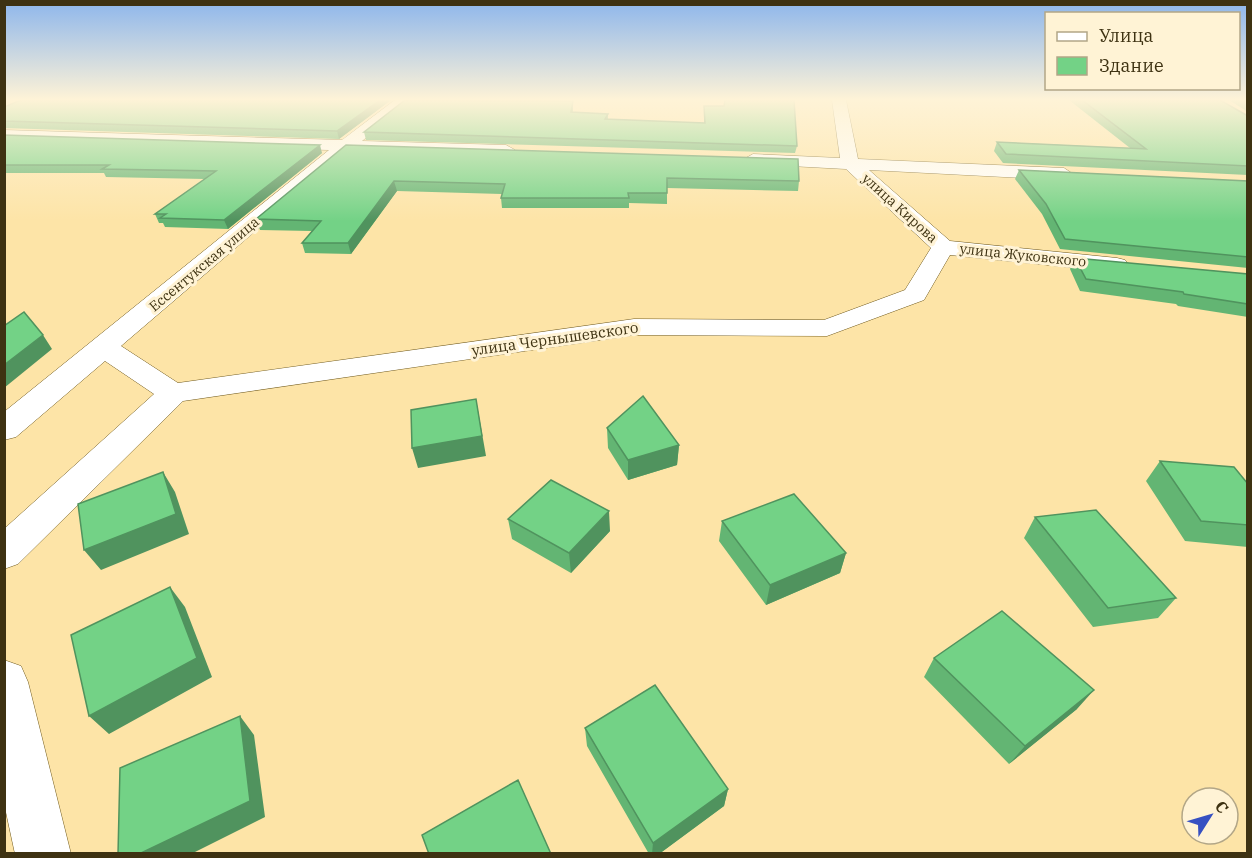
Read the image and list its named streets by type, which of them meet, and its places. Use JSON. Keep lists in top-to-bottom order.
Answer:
{
  "streets": {
    "street": [
      "улица Кирова",
      "улица Жуковского",
      "Ессентукская улица",
      "улица Чернышевского"
    ]
  },
  "crossings": [
    ["улица Кирова", "улица Жуковского"],
    ["улица Кирова", "улица Чернышевского"],
    ["улица Жуковского", "улица Чернышевского"]
  ],
  "legend": ["Улица", "Здание"],
  "north": "top right"
}
